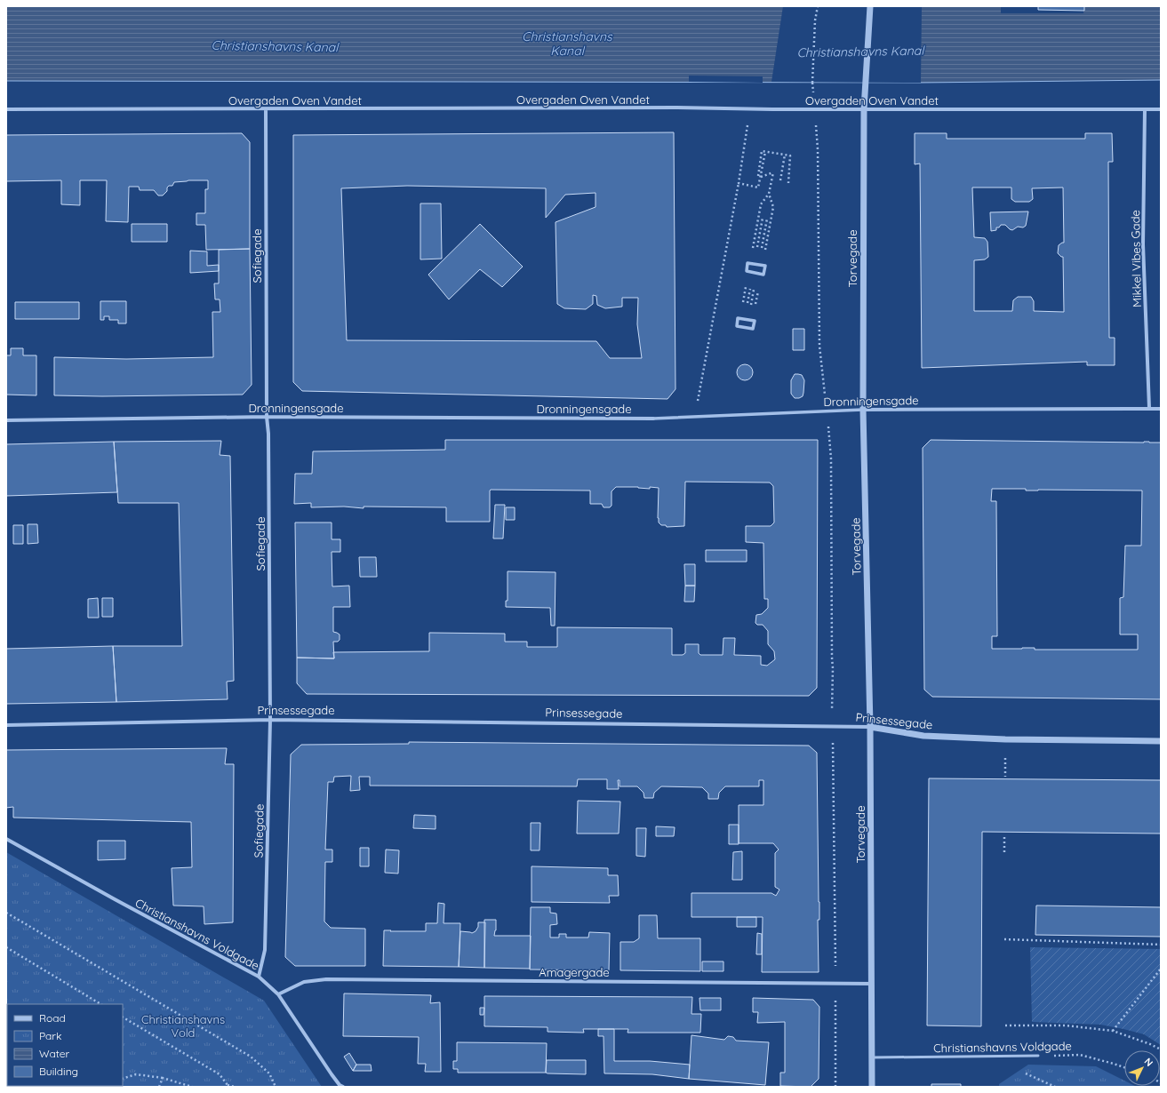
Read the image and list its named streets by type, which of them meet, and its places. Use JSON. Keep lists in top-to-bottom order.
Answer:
{
  "streets": {
    "street": [
      "Overgaden Oven Vandet",
      "Sofiegade",
      "Torvegade",
      "Mikkel Vibes Gade",
      "Dronningensgade",
      "Prinsessegade",
      "Christianshavns Voldgade",
      "Amagergade"
    ]
  },
  "crossings": [
    ["Overgaden Oven Vandet", "Sofiegade"],
    ["Overgaden Oven Vandet", "Torvegade"],
    ["Overgaden Oven Vandet", "Mikkel Vibes Gade"],
    ["Sofiegade", "Dronningensgade"],
    ["Sofiegade", "Prinsessegade"],
    ["Sofiegade", "Christianshavns Voldgade"],
    ["Torvegade", "Dronningensgade"],
    ["Torvegade", "Prinsessegade"],
    ["Torvegade", "Christianshavns Voldgade"],
    ["Torvegade", "Amagergade"],
    ["Mikkel Vibes Gade", "Dronningensgade"],
    ["Christianshavns Voldgade", "Amagergade"]
  ],
  "water": ["Christianshavns Kanal"],
  "parks": ["Christianshavns Vold"],
  "legend": [
    "Road",
    "Park",
    "Water",
    "Building"
  ],
  "north": "top right"
}
